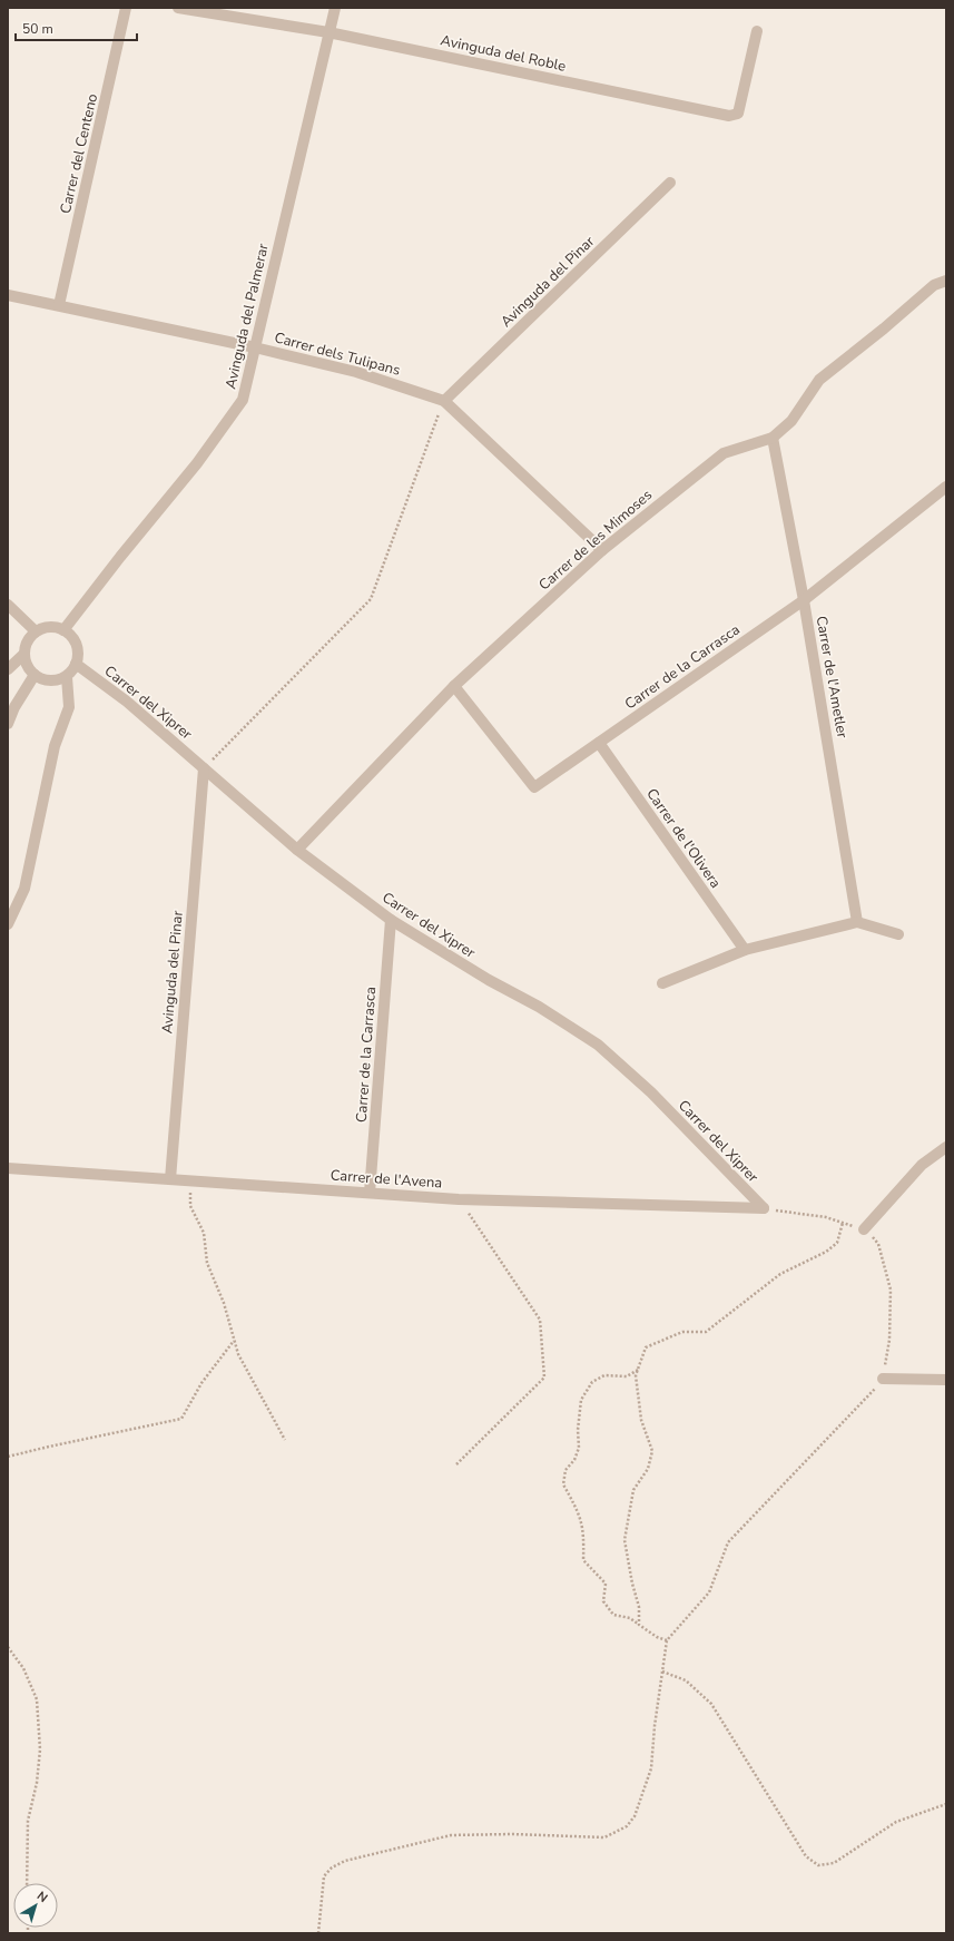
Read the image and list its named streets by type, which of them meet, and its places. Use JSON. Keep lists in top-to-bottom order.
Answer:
{
  "streets": {
    "street": [
      "Avinguda del Roble",
      "Carrer del Centeno",
      "Avinguda del Pinar",
      "Avinguda del Palmerar",
      "Carrer dels Tulipans",
      "Carrer de les Mimoses",
      "Carrer de la Carrasca",
      "Carrer de l'Ametler",
      "Carrer del Xiprer",
      "Carrer de l'Olivera",
      "Carrer de l'Avena"
    ]
  },
  "crossings": [
    ["Avinguda del Roble", "Avinguda del Palmerar"],
    ["Carrer del Centeno", "Carrer dels Tulipans"],
    ["Avinguda del Pinar", "Carrer dels Tulipans"],
    ["Avinguda del Pinar", "Carrer del Xiprer"],
    ["Avinguda del Pinar", "Carrer de l'Avena"],
    ["Avinguda del Palmerar", "Carrer dels Tulipans"],
    ["Avinguda del Palmerar", "Carrer del Xiprer"],
    ["Carrer dels Tulipans", "Carrer de les Mimoses"],
    ["Carrer de les Mimoses", "Carrer de la Carrasca"],
    ["Carrer de les Mimoses", "Carrer de l'Ametler"],
    ["Carrer de les Mimoses", "Carrer del Xiprer"],
    ["Carrer de la Carrasca", "Carrer de l'Ametler"],
    ["Carrer de la Carrasca", "Carrer del Xiprer"],
    ["Carrer de la Carrasca", "Carrer de l'Olivera"],
    ["Carrer de la Carrasca", "Carrer de l'Avena"],
    ["Carrer del Xiprer", "Carrer de l'Avena"]
  ],
  "scale_bar": "50 m",
  "north": "top right"
}
